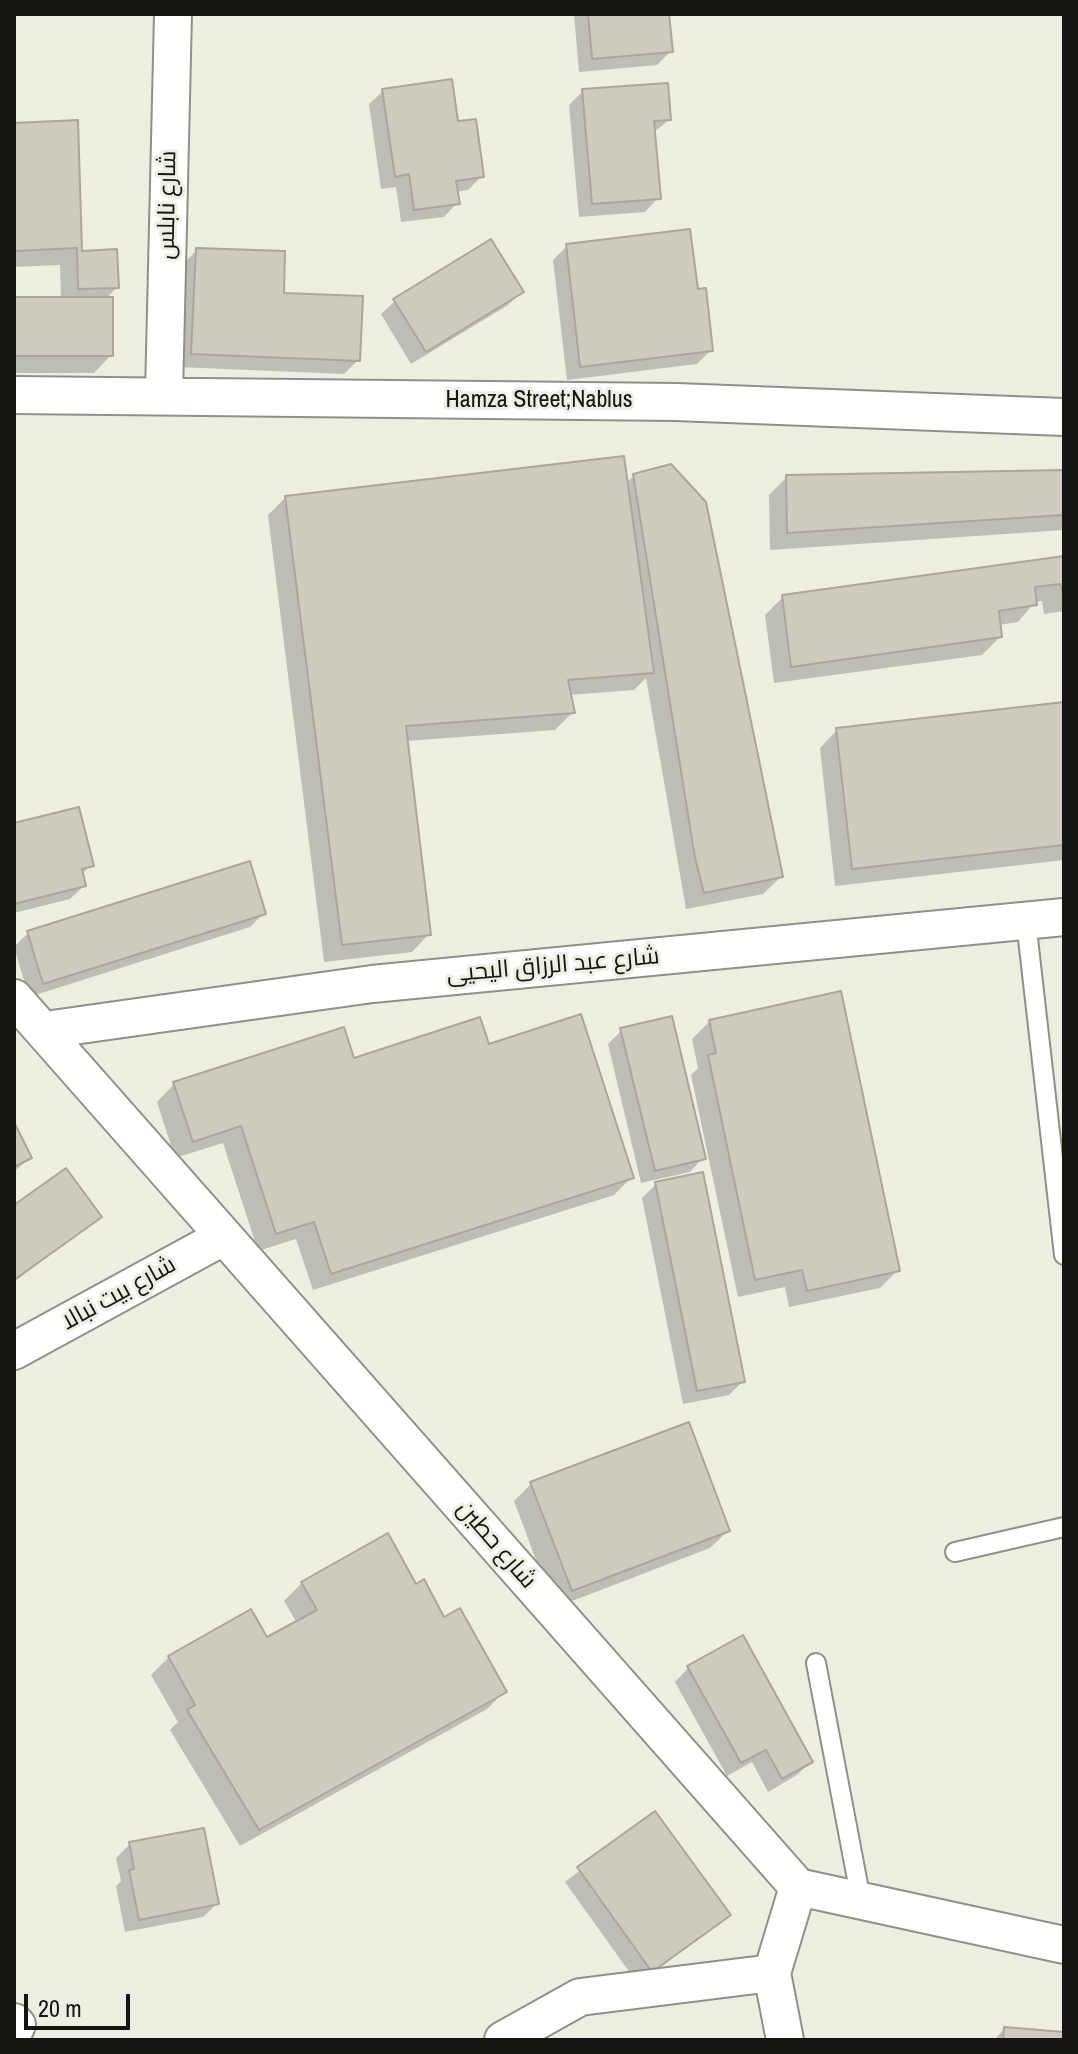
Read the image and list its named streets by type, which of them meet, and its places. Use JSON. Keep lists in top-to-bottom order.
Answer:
{
  "streets": {
    "street": [
      "شارع نابلس",
      "Hamza Street;Nablus",
      "شارع عبد الرزاق اليحيى",
      "شارع بيت نبالا",
      "شارع حطين"
    ]
  },
  "crossings": [
    ["شارع نابلس", "Hamza Street;Nablus"],
    ["شارع عبد الرزاق اليحيى", "شارع حطين"],
    ["شارع بيت نبالا", "شارع حطين"]
  ],
  "scale_bar": "20 m"
}
